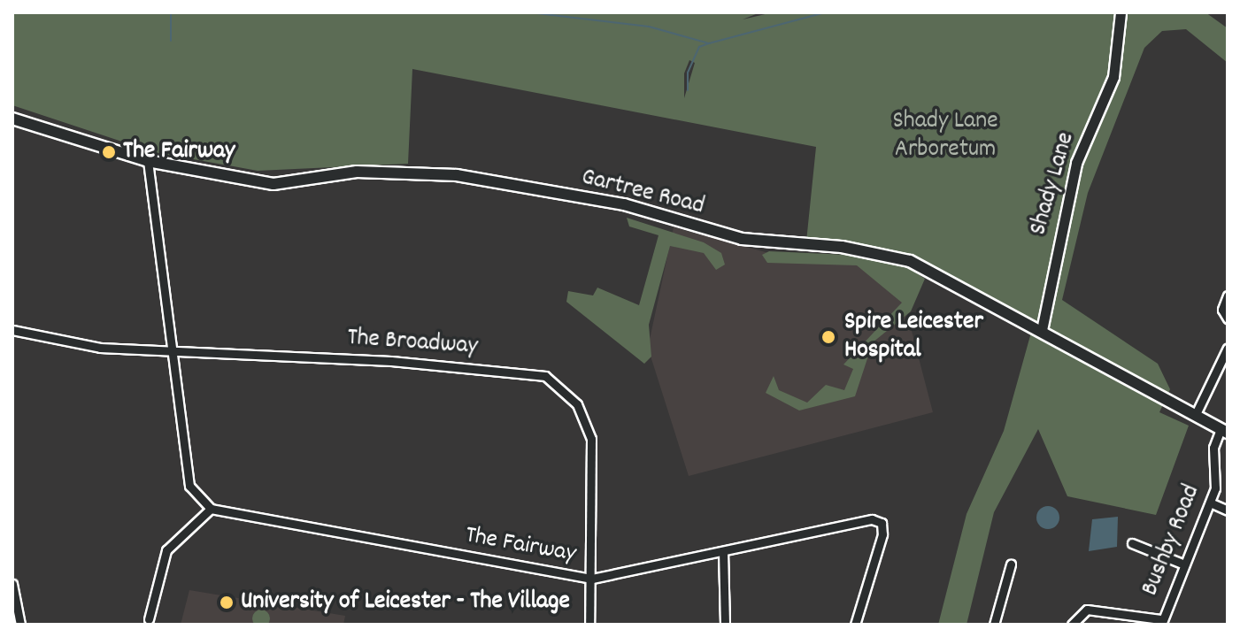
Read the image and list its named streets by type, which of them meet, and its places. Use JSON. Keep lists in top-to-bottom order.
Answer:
{
  "streets": {
    "main road": ["Gartree Road"],
    "street": [
      "Shady Lane",
      "The Broadway",
      "Bushby Road",
      "The Fairway"
    ]
  },
  "crossings": [
    ["Shady Lane", "Gartree Road"],
    ["Gartree Road", "Bushby Road"],
    ["The Broadway", "The Fairway"]
  ],
  "parks": ["Shady Lane Arboretum"],
  "places": ["The Fairway", "Spire Leicester Hospital", "University of Leicester - The Village"]
}
